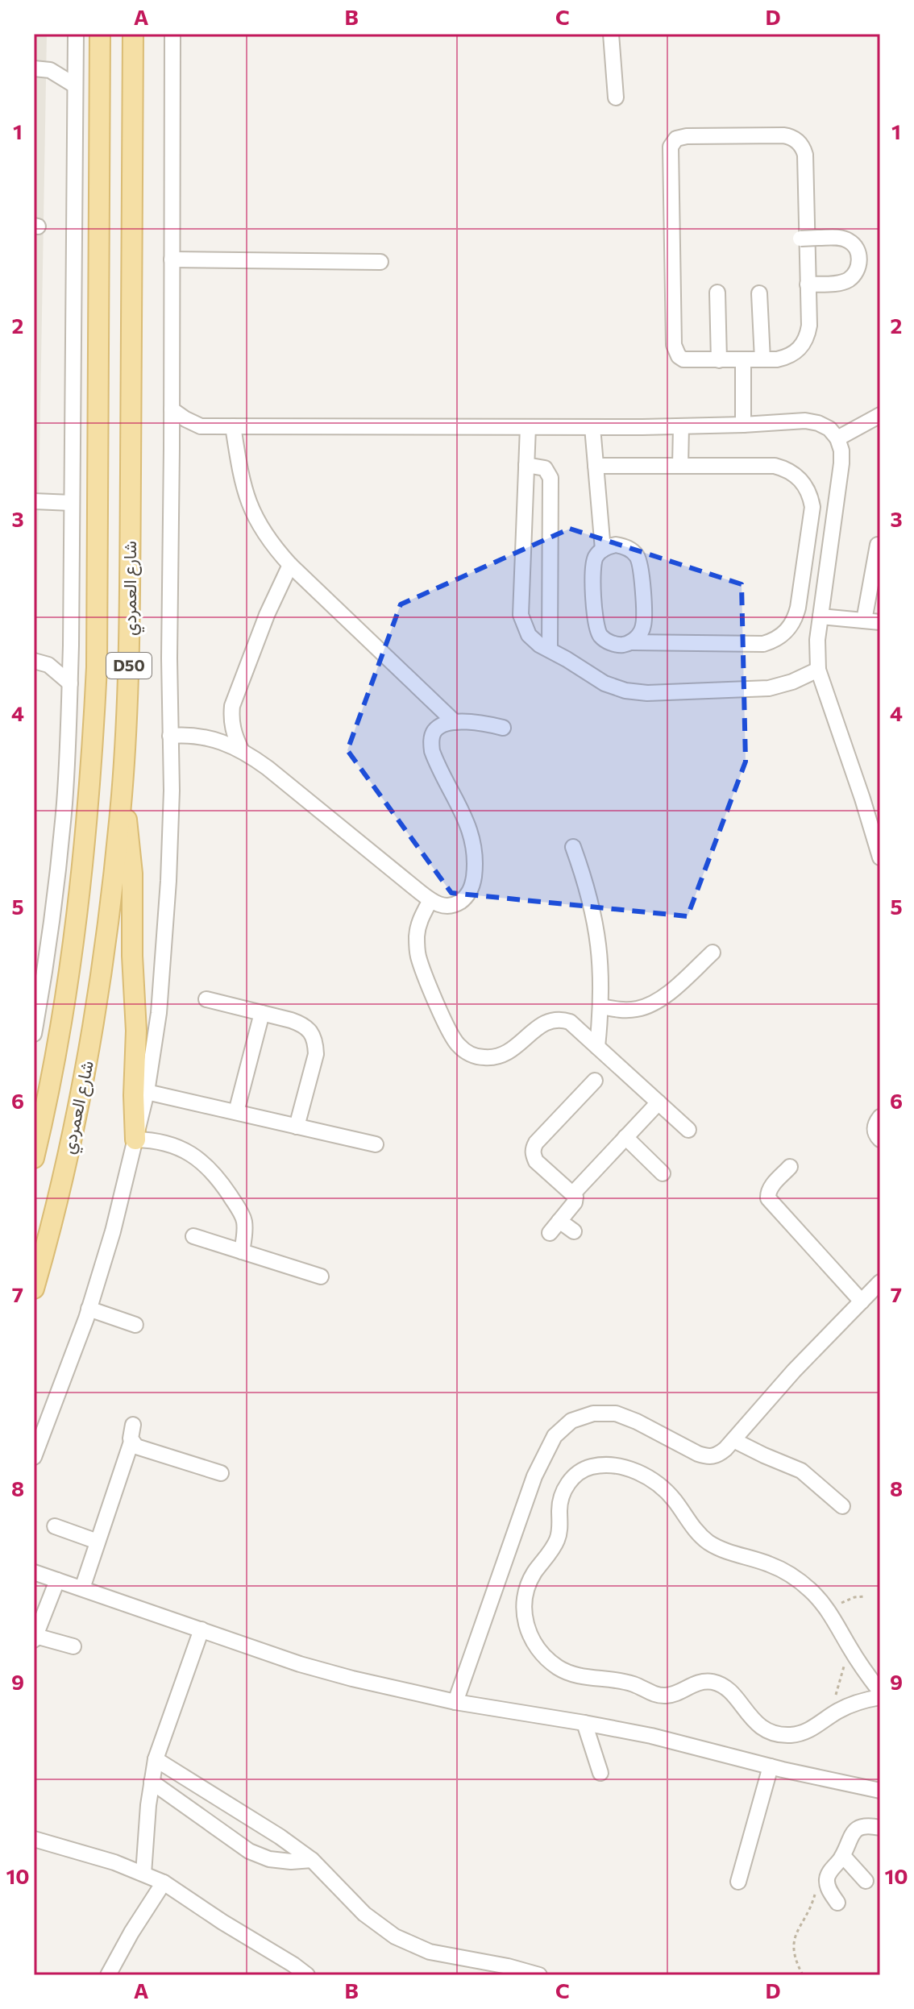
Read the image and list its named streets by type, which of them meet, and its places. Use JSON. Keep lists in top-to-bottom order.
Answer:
{
  "streets": {
    "main road": ["شارع العمردي", "D50"]
  },
  "grid": {
    "columns": [
      "A",
      "B",
      "C",
      "D"
    ],
    "rows": [
      "1",
      "2",
      "3",
      "4",
      "5",
      "6",
      "7",
      "8",
      "9",
      "10"
    ]
  }
}
